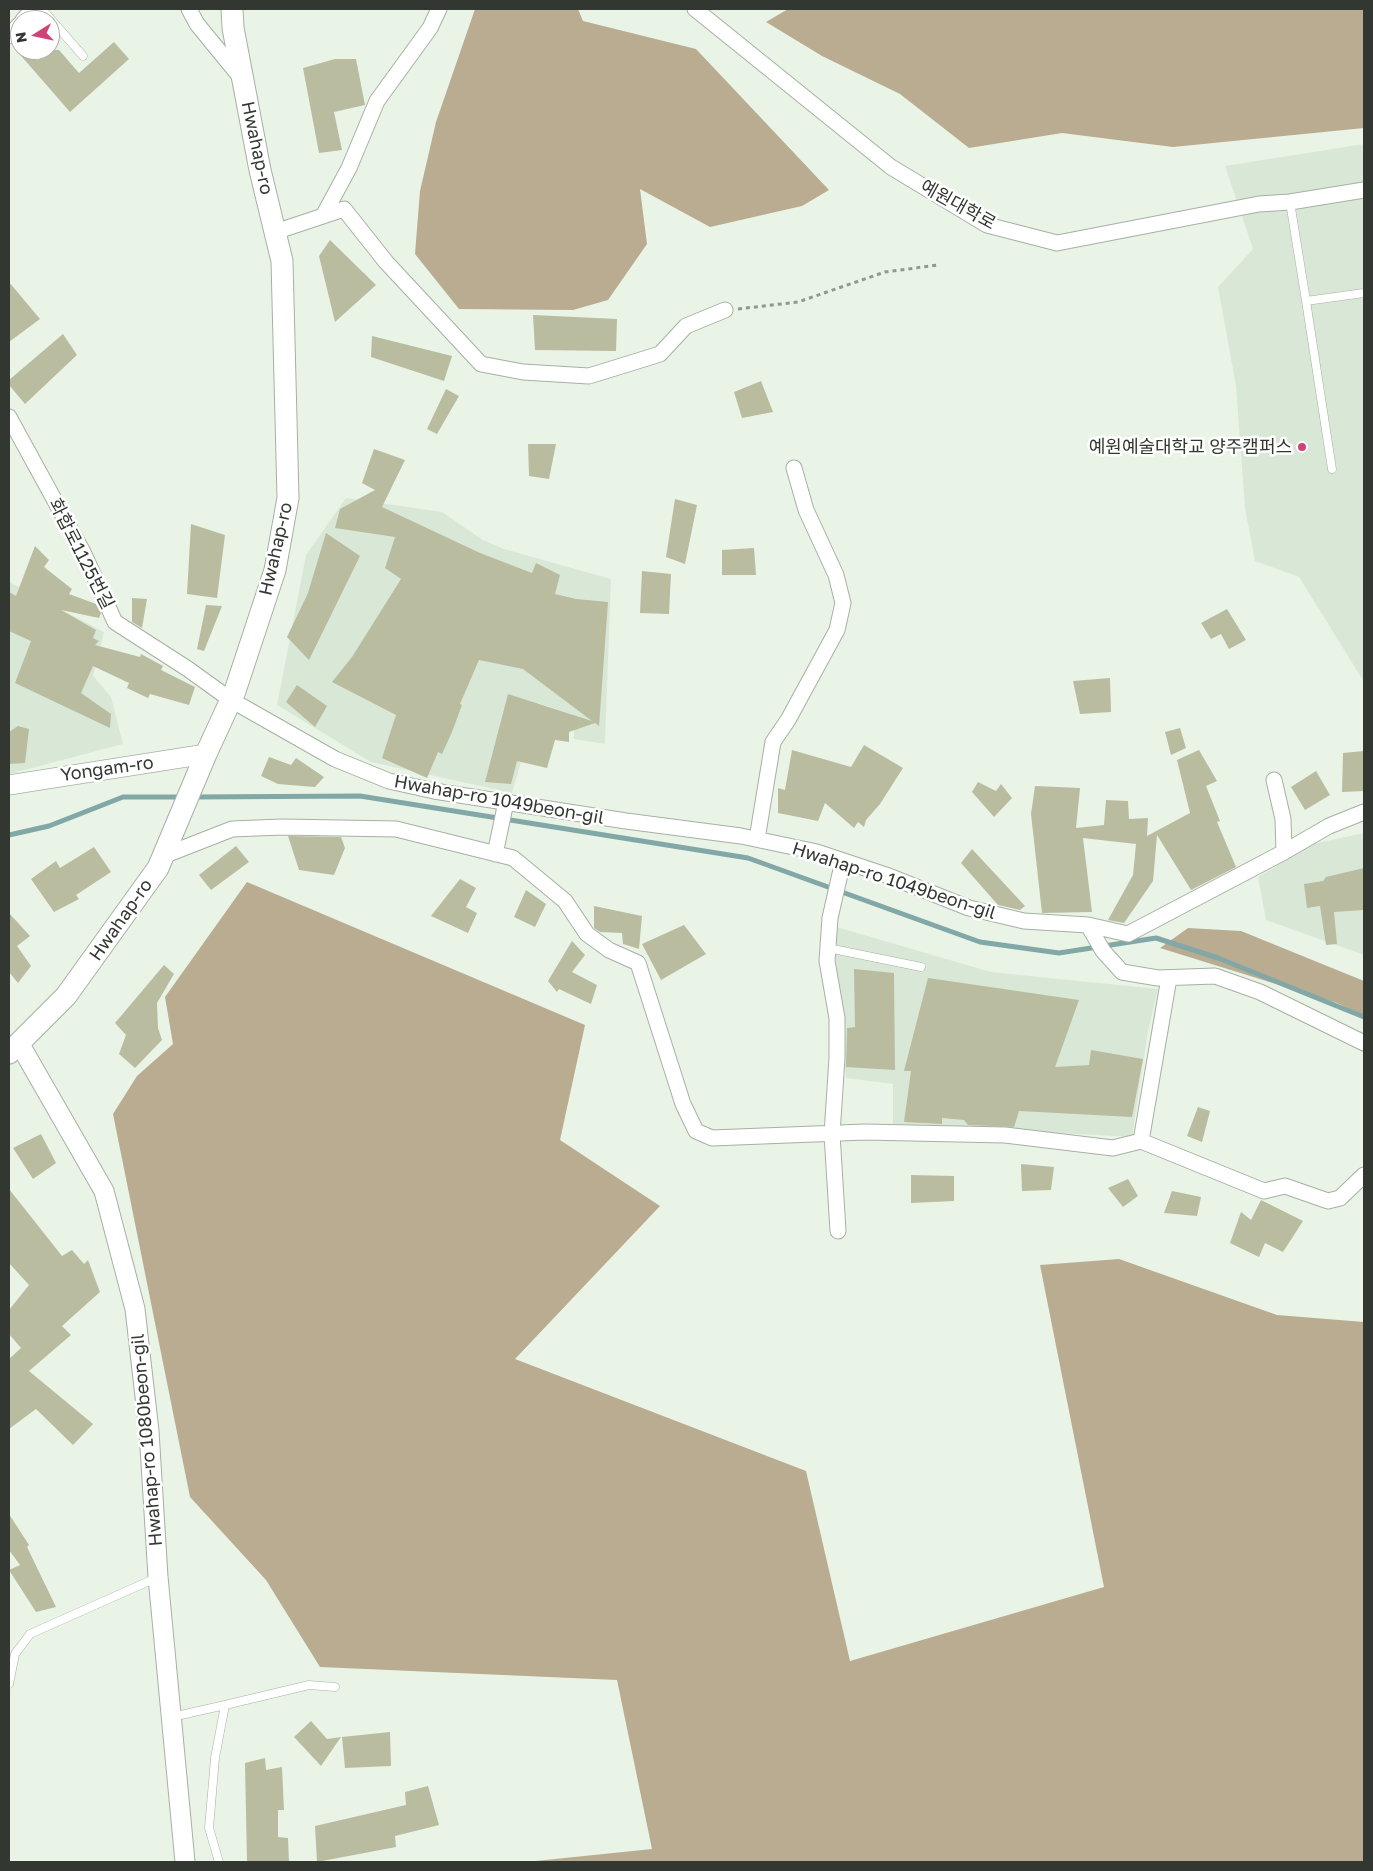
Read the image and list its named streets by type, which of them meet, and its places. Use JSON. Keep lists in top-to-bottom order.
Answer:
{
  "streets": {
    "main road": ["Hwahap-ro"],
    "street": [
      "예원대학로",
      "화합로1125번길",
      "Yongam-ro",
      "Hwahap-ro 1049beon-gil",
      "Hwahap-ro 1080beon-gil"
    ]
  },
  "crossings": [
    ["Hwahap-ro", "화합로1125번길"],
    ["Hwahap-ro", "Yongam-ro"],
    ["Hwahap-ro", "Hwahap-ro 1049beon-gil"],
    ["Hwahap-ro", "Hwahap-ro 1080beon-gil"],
    ["화합로1125번길", "Hwahap-ro 1049beon-gil"]
  ],
  "places": ["예원예술대학교 양주캠퍼스"],
  "north": "left"
}
